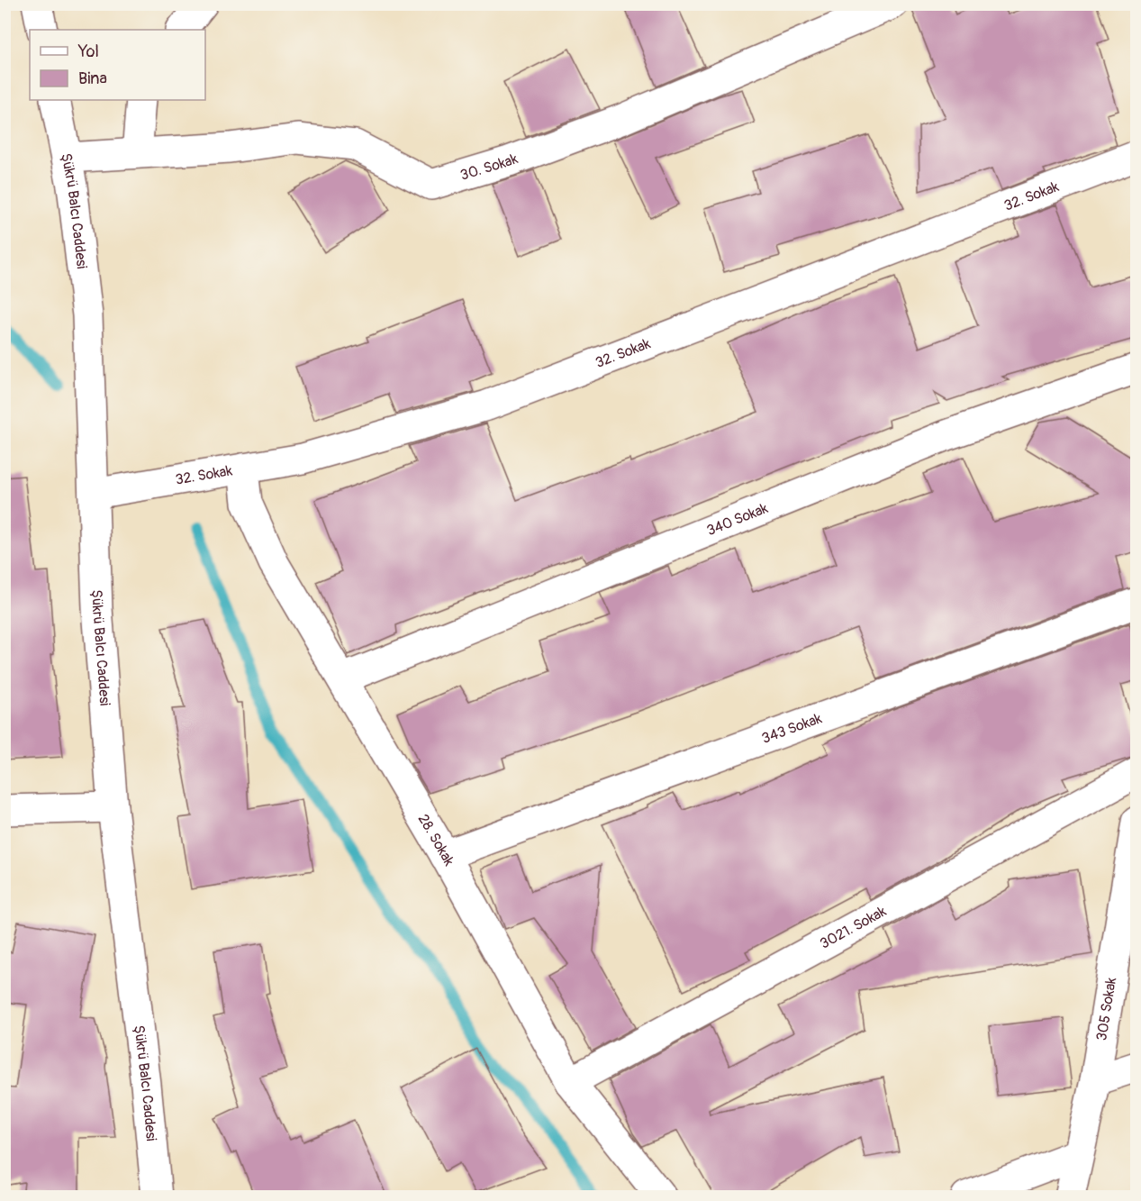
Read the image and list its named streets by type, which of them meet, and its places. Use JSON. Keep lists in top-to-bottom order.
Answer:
{
  "streets": {
    "street": [
      "30. Sokak",
      "32. Sokak",
      "Şükrü Balcı Caddesi",
      "340 Sokak",
      "343 Sokak",
      "28. Sokak",
      "3021. Sokak",
      "305 Sokak"
    ]
  },
  "crossings": [
    ["30. Sokak", "Şükrü Balcı Caddesi"],
    ["32. Sokak", "Şükrü Balcı Caddesi"],
    ["32. Sokak", "28. Sokak"],
    ["340 Sokak", "28. Sokak"],
    ["343 Sokak", "28. Sokak"],
    ["28. Sokak", "3021. Sokak"]
  ],
  "legend": ["Yol", "Bina"]
}
